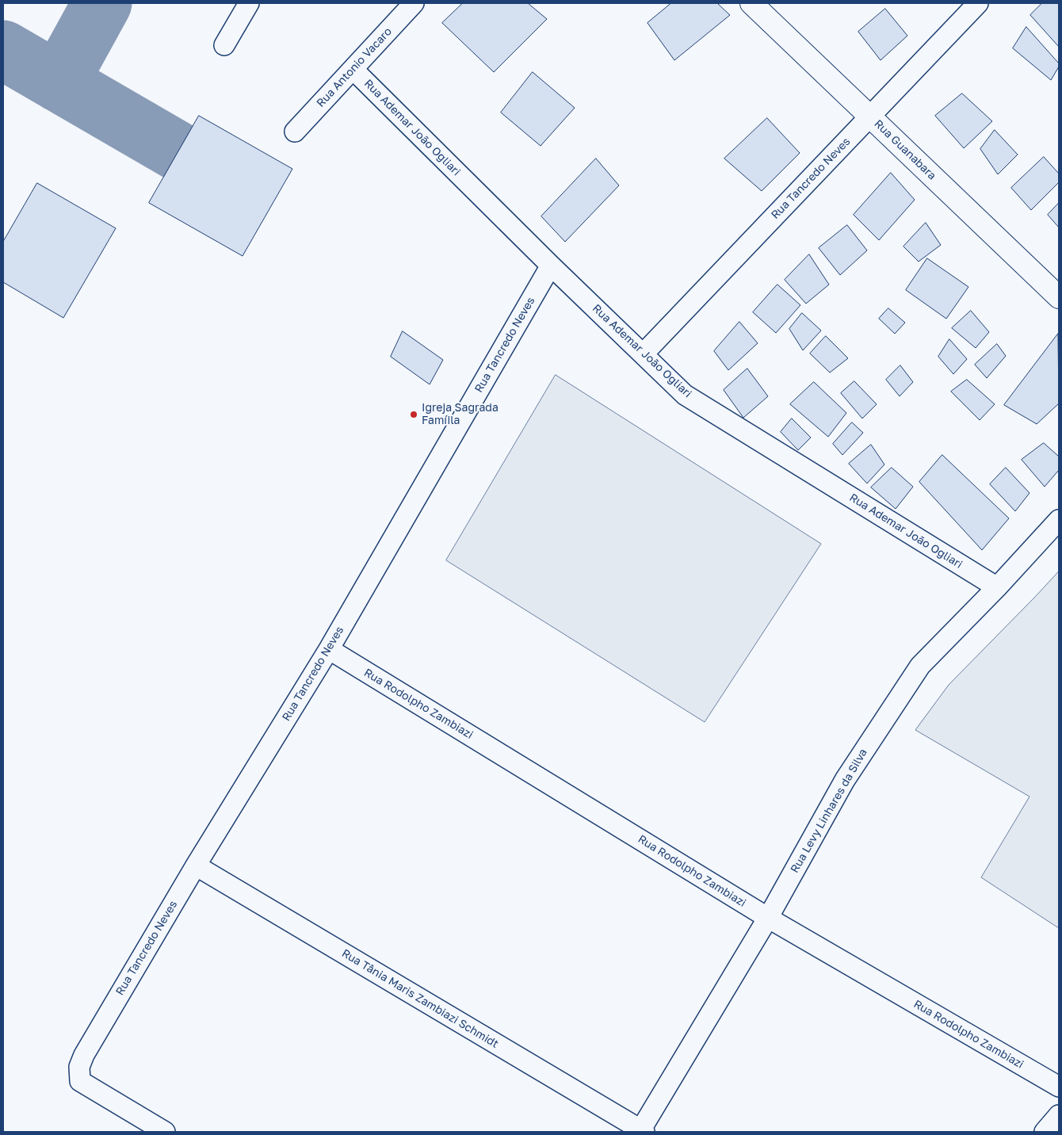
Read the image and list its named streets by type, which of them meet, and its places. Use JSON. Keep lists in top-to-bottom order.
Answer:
{
  "streets": {
    "street": [
      "Rua Antonio Vacaro",
      "Rua Ademar João Ogliari",
      "Rua Guanabara",
      "Rua Tancredo Neves",
      "Rua Rodolpho Zambiazi",
      "Rua Levy Linhares da Silva",
      "Rua Tânia Maris Zambiazi Schmidt"
    ]
  },
  "crossings": [
    ["Rua Antonio Vacaro", "Rua Ademar João Ogliari"],
    ["Rua Ademar João Ogliari", "Rua Tancredo Neves"],
    ["Rua Ademar João Ogliari", "Rua Levy Linhares da Silva"],
    ["Rua Guanabara", "Rua Tancredo Neves"],
    ["Rua Tancredo Neves", "Rua Rodolpho Zambiazi"],
    ["Rua Tancredo Neves", "Rua Tânia Maris Zambiazi Schmidt"],
    ["Rua Rodolpho Zambiazi", "Rua Levy Linhares da Silva"],
    ["Rua Levy Linhares da Silva", "Rua Tânia Maris Zambiazi Schmidt"]
  ],
  "places": ["Igreja Sagrada Famíila"]
}
